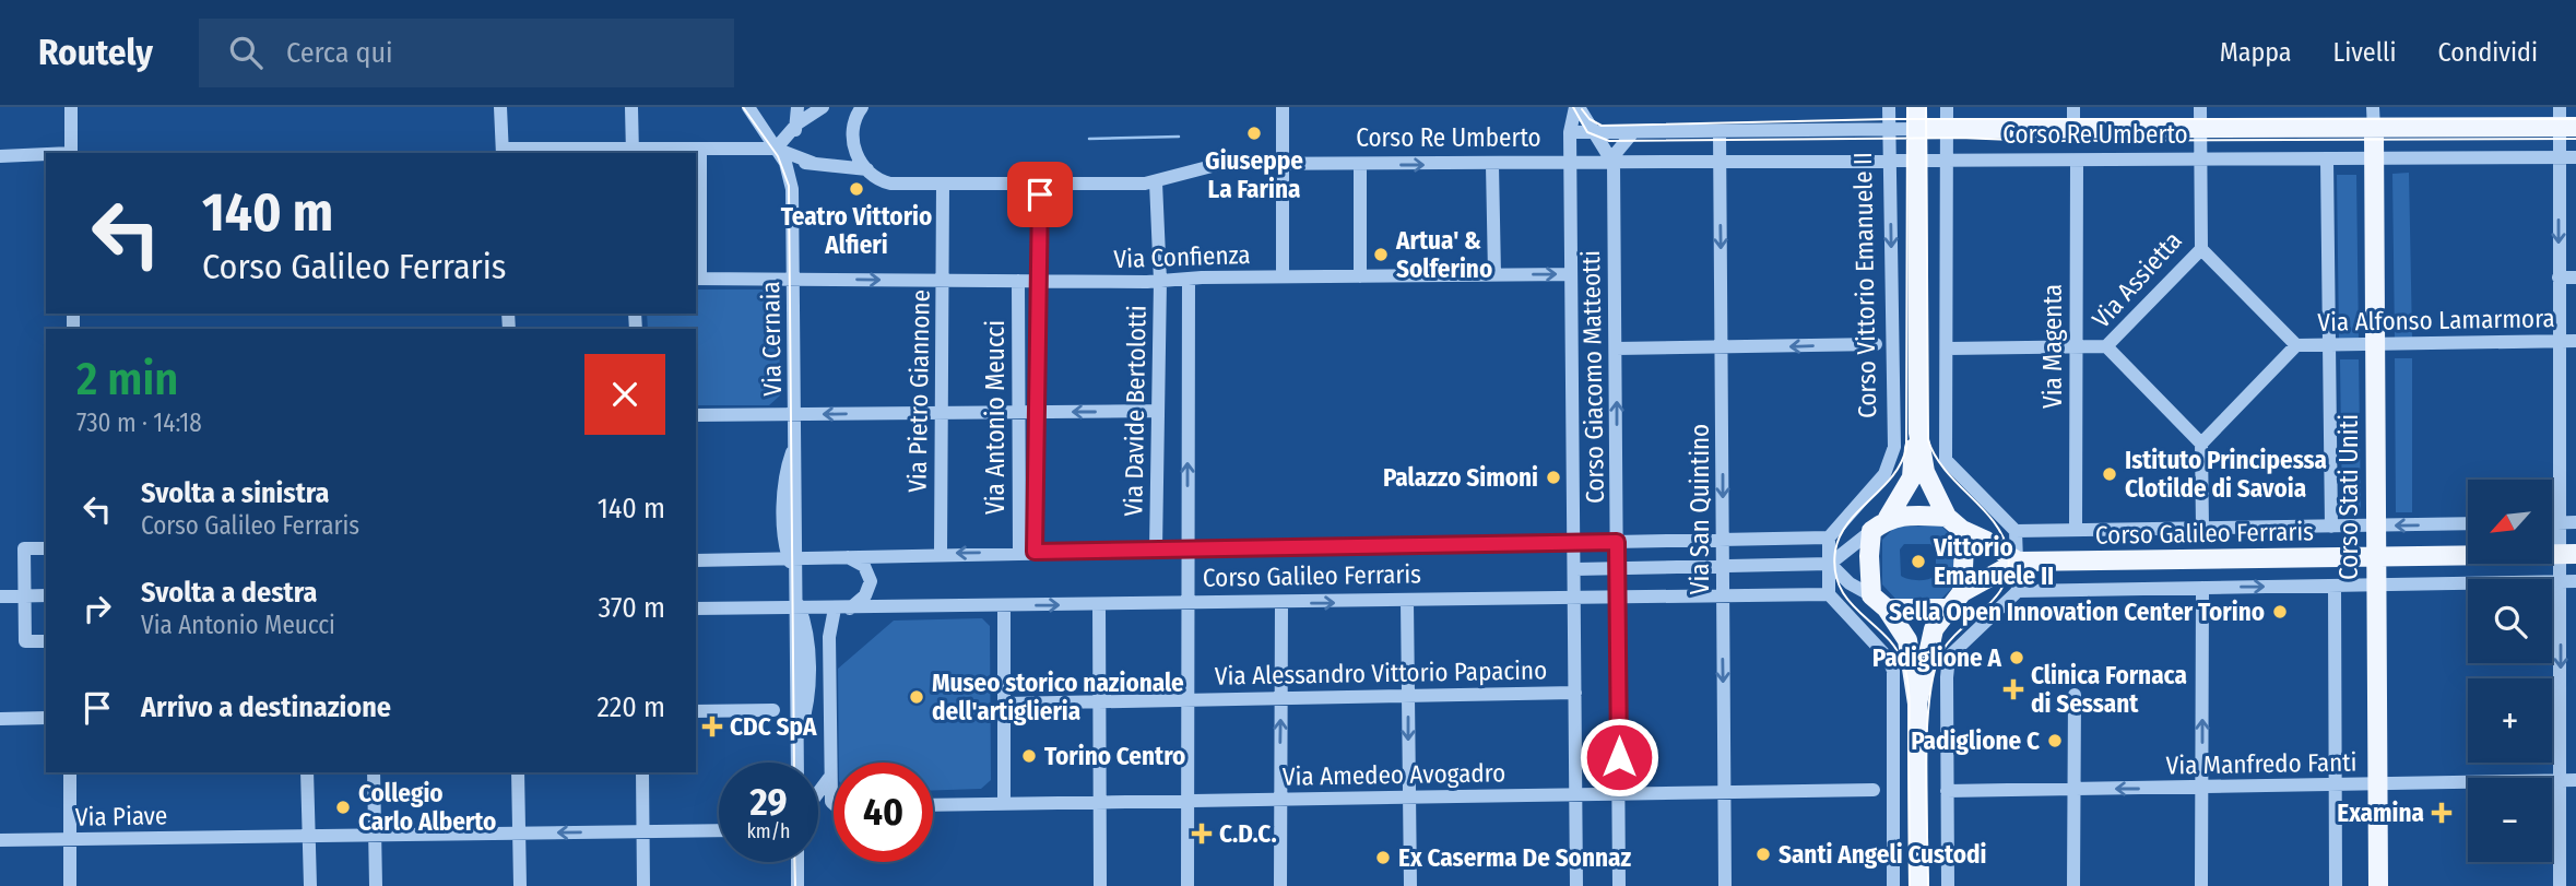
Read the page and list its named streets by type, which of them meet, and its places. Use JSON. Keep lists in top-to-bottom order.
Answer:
{
  "streets": {
    "main road": [
      "Corso Re Umberto",
      "Corso Vittorio Emanuele II",
      "Corso Stati Uniti",
      "Corso Galileo Ferraris"
    ],
    "street": [
      "Via Confienza",
      "Via Assietta",
      "Via Alfonso Lamarmora",
      "Via Cernaia",
      "Via Magenta",
      "Corso Giacomo Matteotti",
      "Via Pietro Giannone",
      "Via Davide Bertolotti",
      "Via Antonio Meucci",
      "Via San Quintino",
      "Via Alessandro Vittorio Papacino",
      "Via Manfredo Fanti",
      "Via Amedeo Avogadro",
      "Via Piave"
    ]
  },
  "crossings": [
    ["Corso Re Umberto", "Via Assietta"],
    ["Corso Re Umberto", "Corso Vittorio Emanuele II"],
    ["Corso Re Umberto", "Via Cernaia"],
    ["Corso Re Umberto", "Via Magenta"],
    ["Corso Re Umberto", "Corso Giacomo Matteotti"],
    ["Corso Re Umberto", "Via Pietro Giannone"],
    ["Corso Re Umberto", "Via Davide Bertolotti"],
    ["Corso Re Umberto", "Via Antonio Meucci"],
    ["Corso Re Umberto", "Corso Stati Uniti"],
    ["Corso Re Umberto", "Via San Quintino"],
    ["Via Confienza", "Via Cernaia"],
    ["Via Confienza", "Corso Giacomo Matteotti"],
    ["Via Confienza", "Via Pietro Giannone"],
    ["Via Confienza", "Via Davide Bertolotti"],
    ["Via Confienza", "Via Antonio Meucci"],
    ["Corso Vittorio Emanuele II", "Corso Galileo Ferraris"],
    ["Via Alfonso Lamarmora", "Corso Stati Uniti"],
    ["Via Cernaia", "Corso Galileo Ferraris"],
    ["Via Magenta", "Corso Galileo Ferraris"],
    ["Corso Giacomo Matteotti", "Corso Galileo Ferraris"],
    ["Corso Giacomo Matteotti", "Via Alessandro Vittorio Papacino"],
    ["Corso Giacomo Matteotti", "Via Amedeo Avogadro"],
    ["Via Pietro Giannone", "Corso Galileo Ferraris"],
    ["Via Davide Bertolotti", "Corso Galileo Ferraris"],
    ["Via Davide Bertolotti", "Via Alessandro Vittorio Papacino"],
    ["Via Davide Bertolotti", "Via Amedeo Avogadro"],
    ["Via Antonio Meucci", "Corso Galileo Ferraris"],
    ["Corso Stati Uniti", "Corso Galileo Ferraris"],
    ["Corso Stati Uniti", "Via Manfredo Fanti"],
    ["Via San Quintino", "Corso Galileo Ferraris"],
    ["Via San Quintino", "Via Amedeo Avogadro"]
  ],
  "one_way": ["Via San Quintino"],
  "places": {
    "other": [
      "Giuseppe La Farina",
      "Teatro Vittorio Alfieri",
      "Artua' & Solferino",
      "Istituto Principessa Clotilde di Savoia",
      "Palazzo Simoni",
      "Vittorio Emanuele II",
      "Sella Open Innovation Center Torino",
      "Padiglione A",
      "Museo storico nazionale dell'artiglieria",
      "Padiglione C",
      "Torino Centro",
      "Collegio Carlo Alberto",
      "Santi Angeli Custodi",
      "Ex Caserma De Sonnaz"
    ],
    "health": [
      "Clinica Fornaca di Sessant",
      "CDC SpA",
      "Examina",
      "C.D.C."
    ]
  },
  "north": "bottom left",
  "page": {
    "header": "Routely",
    "search": "Cerca qui",
    "nav": ["Mappa", "Livelli", "Condividi"],
    "turn": ["140 m", "Corso Galileo Ferraris"],
    "heading": ["2 min", "730 m · 14:18"],
    "list": [
      {
        "name": "Svolta a sinistra",
        "note": "Corso Galileo Ferraris",
        "value": "140 m"
      },
      {
        "name": "Svolta a destra",
        "note": "Via Antonio Meucci",
        "value": "370 m"
      },
      {
        "name": "Arrivo a destinazione",
        "value": "220 m"
      }
    ],
    "map_buttons": ["+", "−"],
    "speed": "29 km/h",
    "limit": "40"
  }
}
